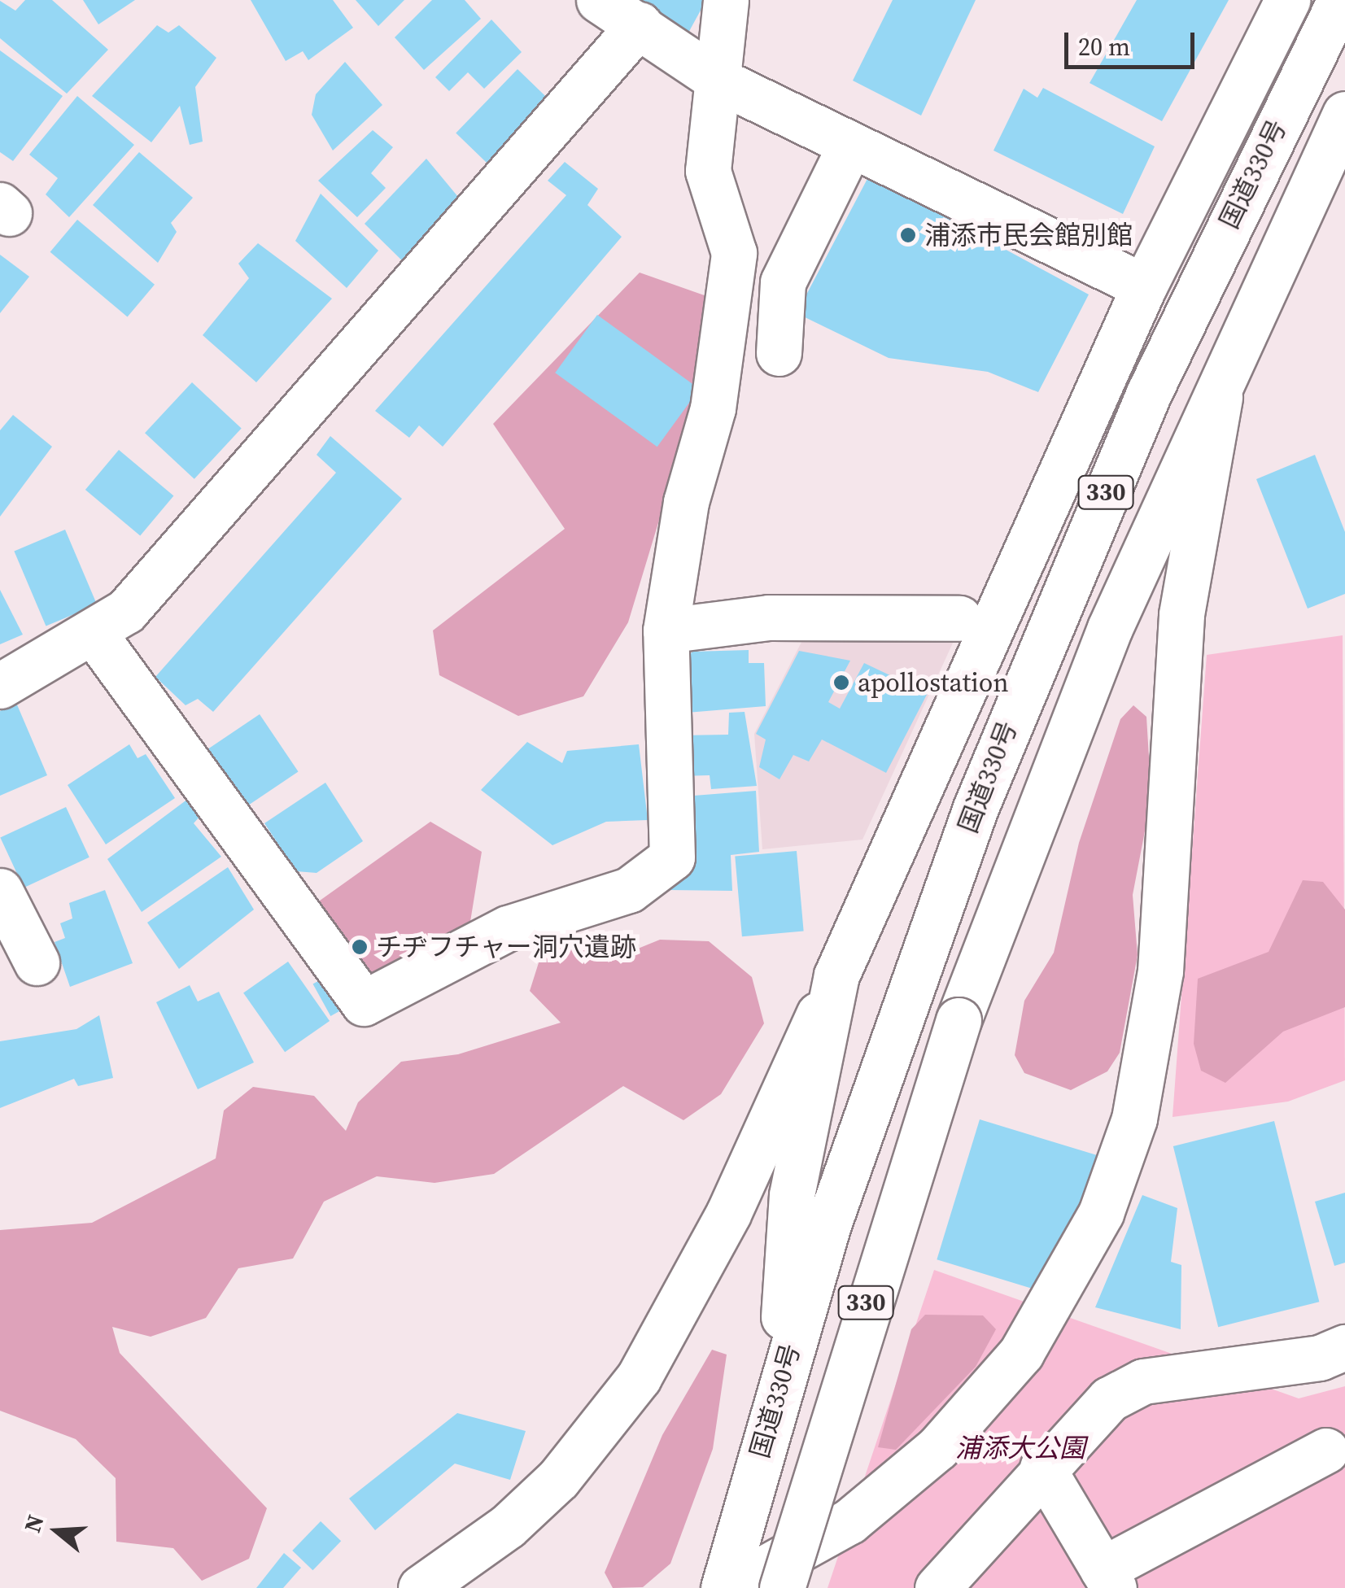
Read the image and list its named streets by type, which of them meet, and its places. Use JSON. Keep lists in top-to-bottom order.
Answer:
{
  "streets": {
    "main road": ["国道330号", "330"]
  },
  "crossings": [
    ["国道330号", "330"]
  ],
  "parks": ["浦添大公園"],
  "places": ["浦添市民会館別館", "apollostation", "チヂフチャー洞穴遺跡"],
  "scale_bar": "20 m",
  "north": "left"
}
